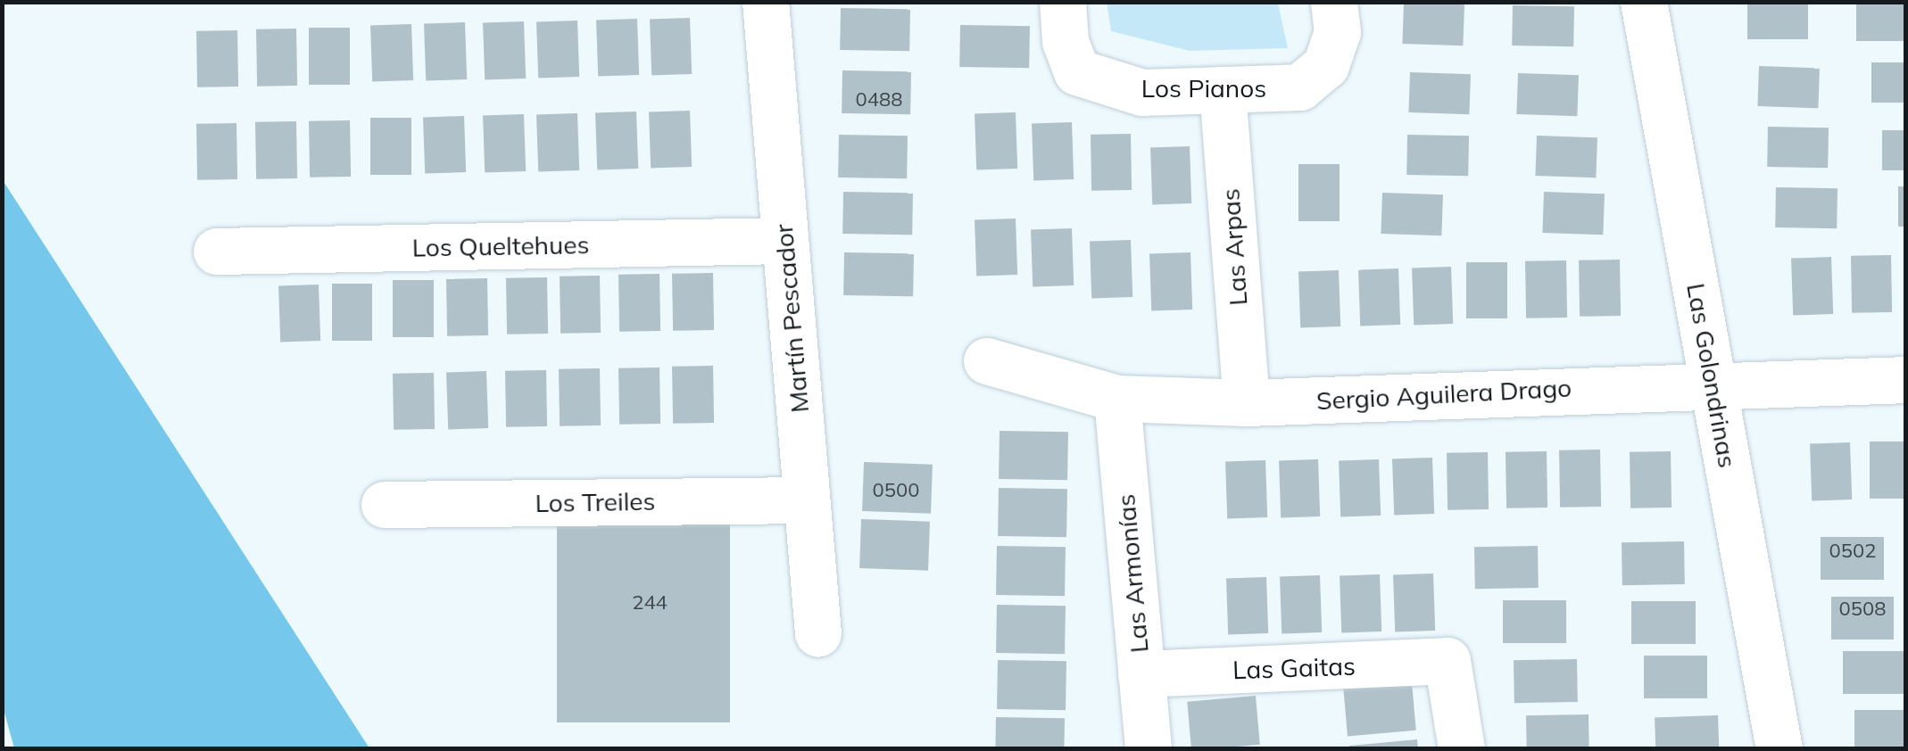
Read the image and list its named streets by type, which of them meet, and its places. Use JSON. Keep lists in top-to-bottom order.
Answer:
{
  "streets": {
    "street": [
      "Los Pianos",
      "Los Queltehues",
      "Las Arpas",
      "Martín Pescador",
      "Las Golondrinas",
      "Sergio Aguilera Drago",
      "Los Treiles",
      "Las Armonías",
      "Las Gaitas"
    ]
  },
  "crossings": [
    ["Los Pianos", "Las Arpas"],
    ["Los Queltehues", "Martín Pescador"],
    ["Las Arpas", "Sergio Aguilera Drago"],
    ["Martín Pescador", "Los Treiles"],
    ["Las Golondrinas", "Sergio Aguilera Drago"],
    ["Sergio Aguilera Drago", "Las Armonías"],
    ["Las Armonías", "Las Gaitas"]
  ],
  "house_numbers": [
    "0488",
    "0500",
    "0502",
    "244",
    "0508"
  ]
}
